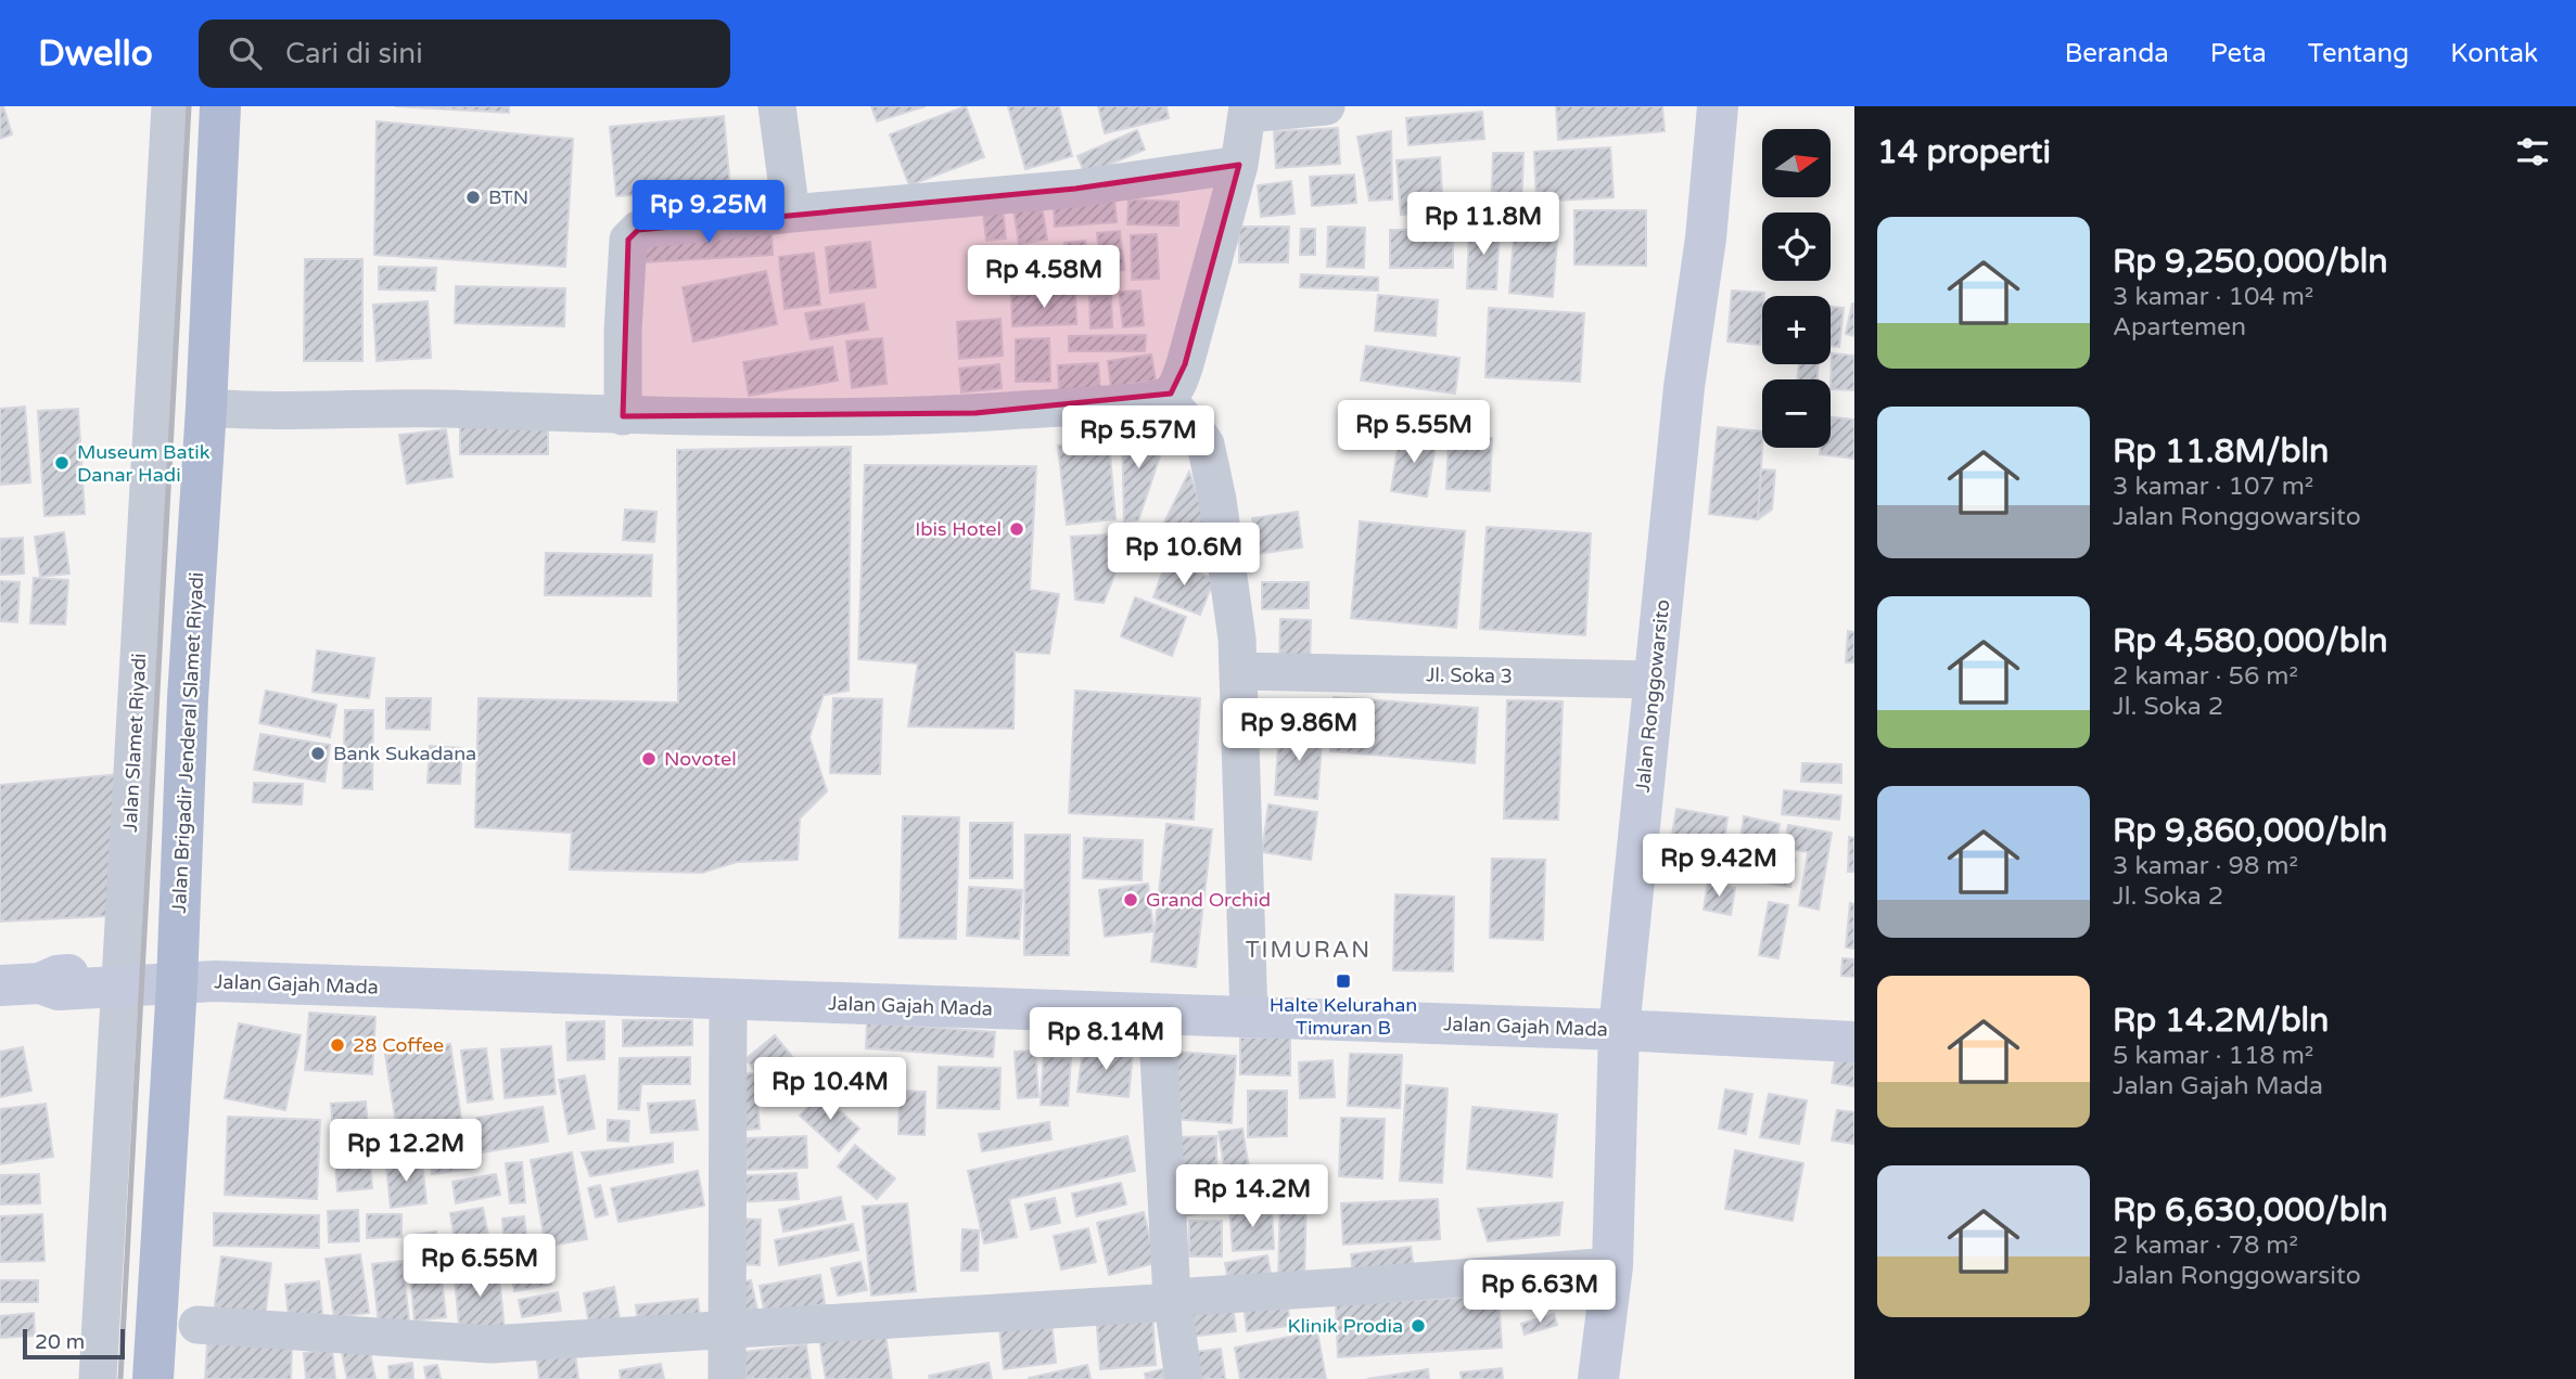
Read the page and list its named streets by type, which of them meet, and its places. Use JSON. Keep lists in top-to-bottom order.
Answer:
{
  "streets": {
    "main road": ["Jalan Ronggowarsito", "Jalan Brigadir Jenderal Slamet Riyadi", "Jalan Gajah Mada"],
    "street": ["Jl. Soka 3", "Jalan Slamet Riyadi"]
  },
  "crossings": [
    ["Jl. Soka 3", "Jalan Ronggowarsito"],
    ["Jalan Ronggowarsito", "Jalan Gajah Mada"],
    ["Jalan Slamet Riyadi", "Jalan Gajah Mada"],
    ["Jalan Brigadir Jenderal Slamet Riyadi", "Jalan Gajah Mada"]
  ],
  "districts": ["TIMURAN"],
  "places": {
    "other": [
      "BTN",
      "Museum Batik Danar Hadi",
      "Ibis Hotel",
      "Bank Sukadana",
      "Novotel",
      "Grand Orchid",
      "28 Coffee",
      "Klinik Prodia"
    ],
    "transit": ["Halte Kelurahan Timuran B"]
  },
  "scale_bar": "20 m",
  "north": "right",
  "page": {
    "header": "Dwello",
    "search": "Cari di sini",
    "nav": [
      "Beranda",
      "Peta",
      "Tentang",
      "Kontak"
    ],
    "heading": "14 properti",
    "map_buttons": ["+", "−"],
    "price": [
      "Rp 9.25M",
      "Rp 11.8M",
      "Rp 4.58M",
      "Rp 5.55M",
      "Rp 5.57M",
      "Rp 10.6M",
      "Rp 9.86M",
      "Rp 9.42M",
      "Rp 8.14M",
      "Rp 10.4M",
      "Rp 12.2M",
      "Rp 14.2M",
      "Rp 6.55M",
      "Rp 6.63M"
    ],
    "list": [
      {
        "name": "Rp 9,250,000/bln",
        "note": "3 kamar · 104 m² · Apartemen"
      },
      {
        "name": "Rp 11.8M/bln",
        "note": "3 kamar · 107 m² · Jalan Ronggowarsito"
      },
      {
        "name": "Rp 4,580,000/bln",
        "note": "2 kamar · 56 m² · Jl. Soka 2"
      },
      {
        "name": "Rp 9,860,000/bln",
        "note": "3 kamar · 98 m² · Jl. Soka 2"
      },
      {
        "name": "Rp 14.2M/bln",
        "note": "5 kamar · 118 m² · Jalan Gajah Mada"
      },
      {
        "name": "Rp 6,630,000/bln",
        "note": "2 kamar · 78 m² · Jalan Ronggowarsito"
      }
    ],
    "scale": "20 m"
  }
}
